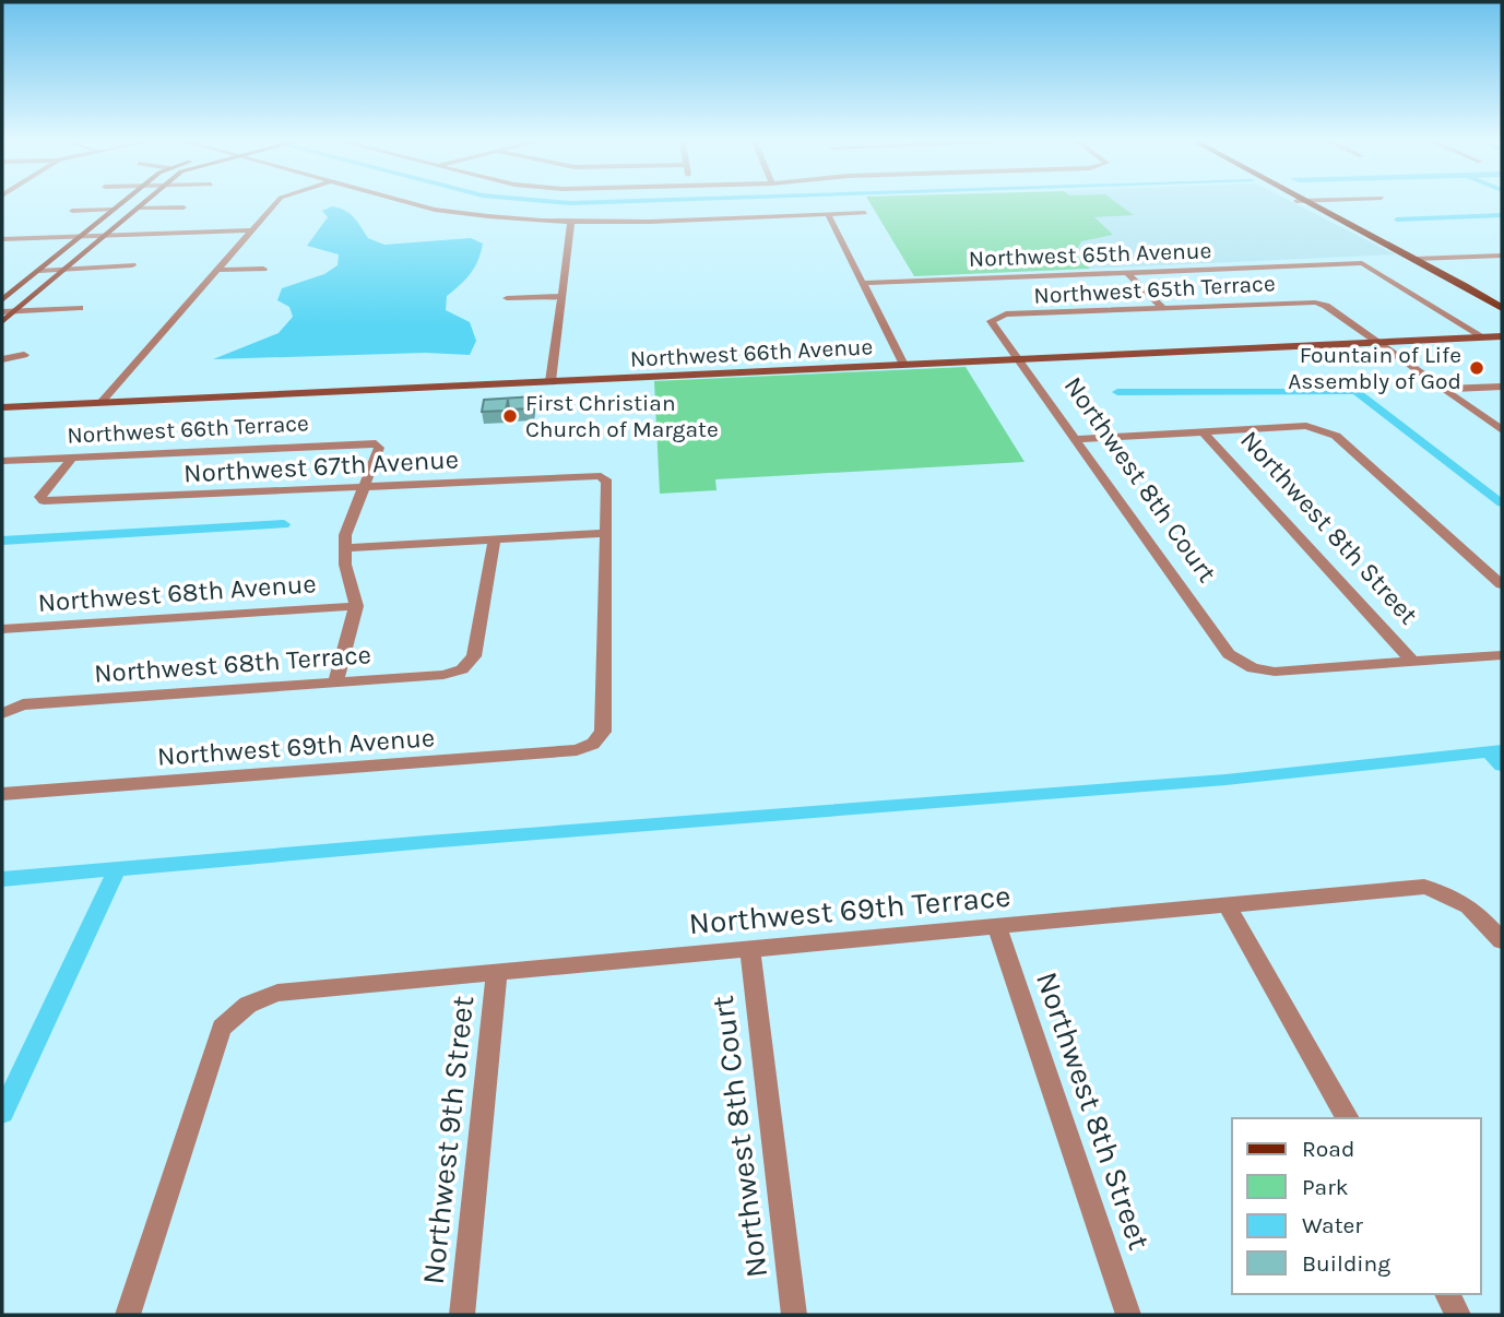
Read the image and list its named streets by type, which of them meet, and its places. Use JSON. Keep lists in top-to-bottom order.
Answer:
{
  "streets": {
    "street": [
      "Northwest 65th Avenue",
      "Northwest 65th Terrace",
      "Northwest 66th Avenue",
      "Northwest 66th Terrace",
      "Northwest 67th Avenue",
      "Northwest 8th Court",
      "Northwest 8th Street",
      "Northwest 68th Avenue",
      "Northwest 68th Terrace",
      "Northwest 69th Avenue",
      "Northwest 69th Terrace",
      "Northwest 9th Street"
    ]
  },
  "crossings": [
    ["Northwest 65th Avenue", "Northwest 66th Avenue"],
    ["Northwest 65th Terrace", "Northwest 66th Avenue"],
    ["Northwest 65th Terrace", "Northwest 8th Court"],
    ["Northwest 66th Avenue", "Northwest 8th Court"],
    ["Northwest 66th Terrace", "Northwest 67th Avenue"],
    ["Northwest 67th Avenue", "Northwest 69th Avenue"],
    ["Northwest 8th Court", "Northwest 8th Street"],
    ["Northwest 8th Court", "Northwest 69th Terrace"],
    ["Northwest 8th Street", "Northwest 69th Terrace"],
    ["Northwest 69th Terrace", "Northwest 9th Street"]
  ],
  "places": ["Fountain of Life Assembly of God", "First Christian Church of Margate"],
  "legend": [
    "Road",
    "Park",
    "Water",
    "Building"
  ]
}
